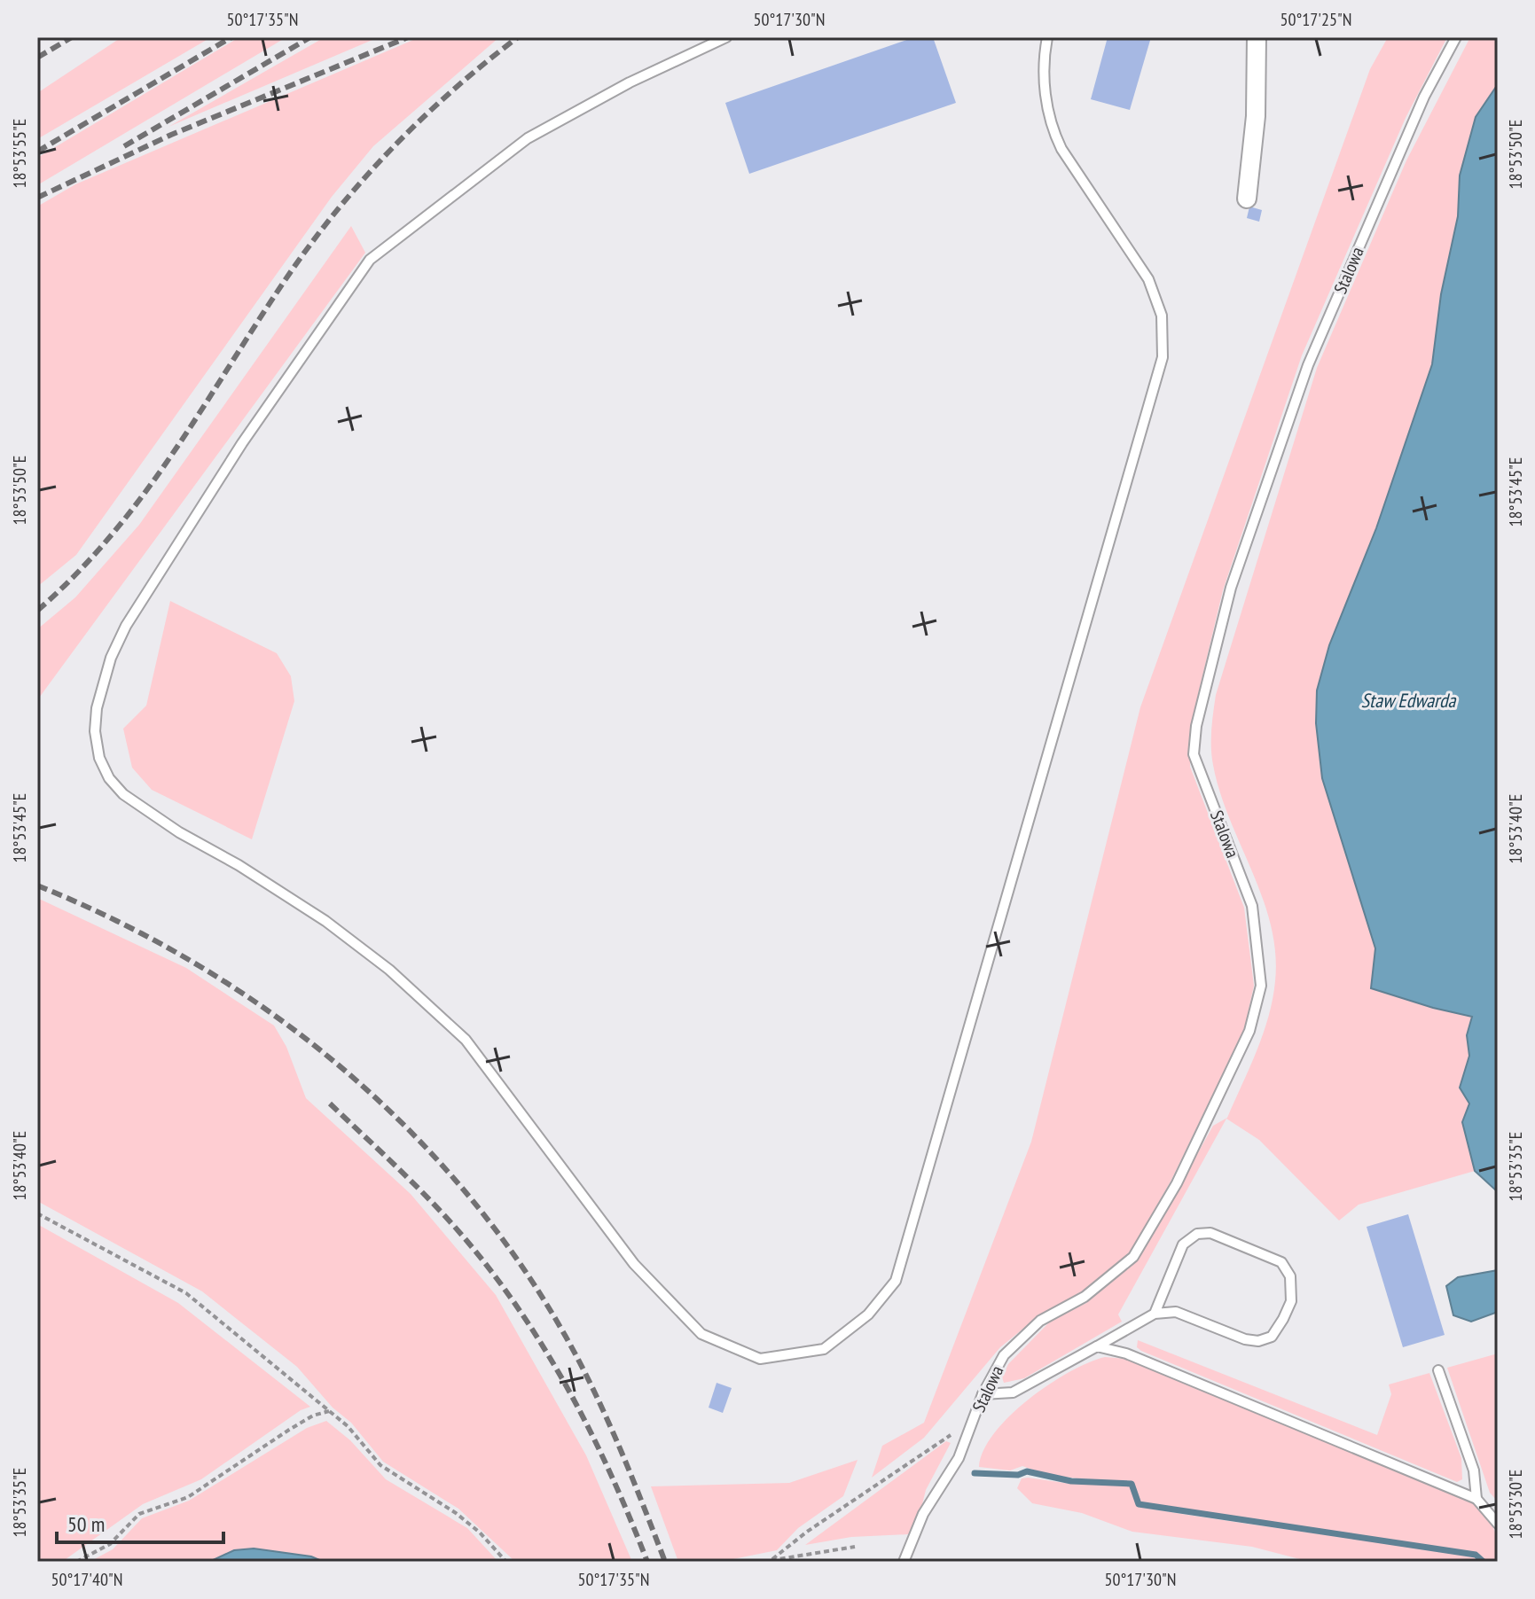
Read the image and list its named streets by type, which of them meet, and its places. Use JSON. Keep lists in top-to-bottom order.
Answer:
{
  "streets": {
    "lane": ["Stalowa"]
  },
  "water": ["Staw Edwarda"],
  "scale_bar": "50 m",
  "coordinates": [
    "50°17'35\"N",
    "50°17'30\"N",
    "50°17'25\"N",
    "18°53'55\"E",
    "18°53'50\"E",
    "18°53'45\"E",
    "18°53'40\"E",
    "18°53'35\"E",
    "18°53'30\"E",
    "50°17'40\"N"
  ]
}
